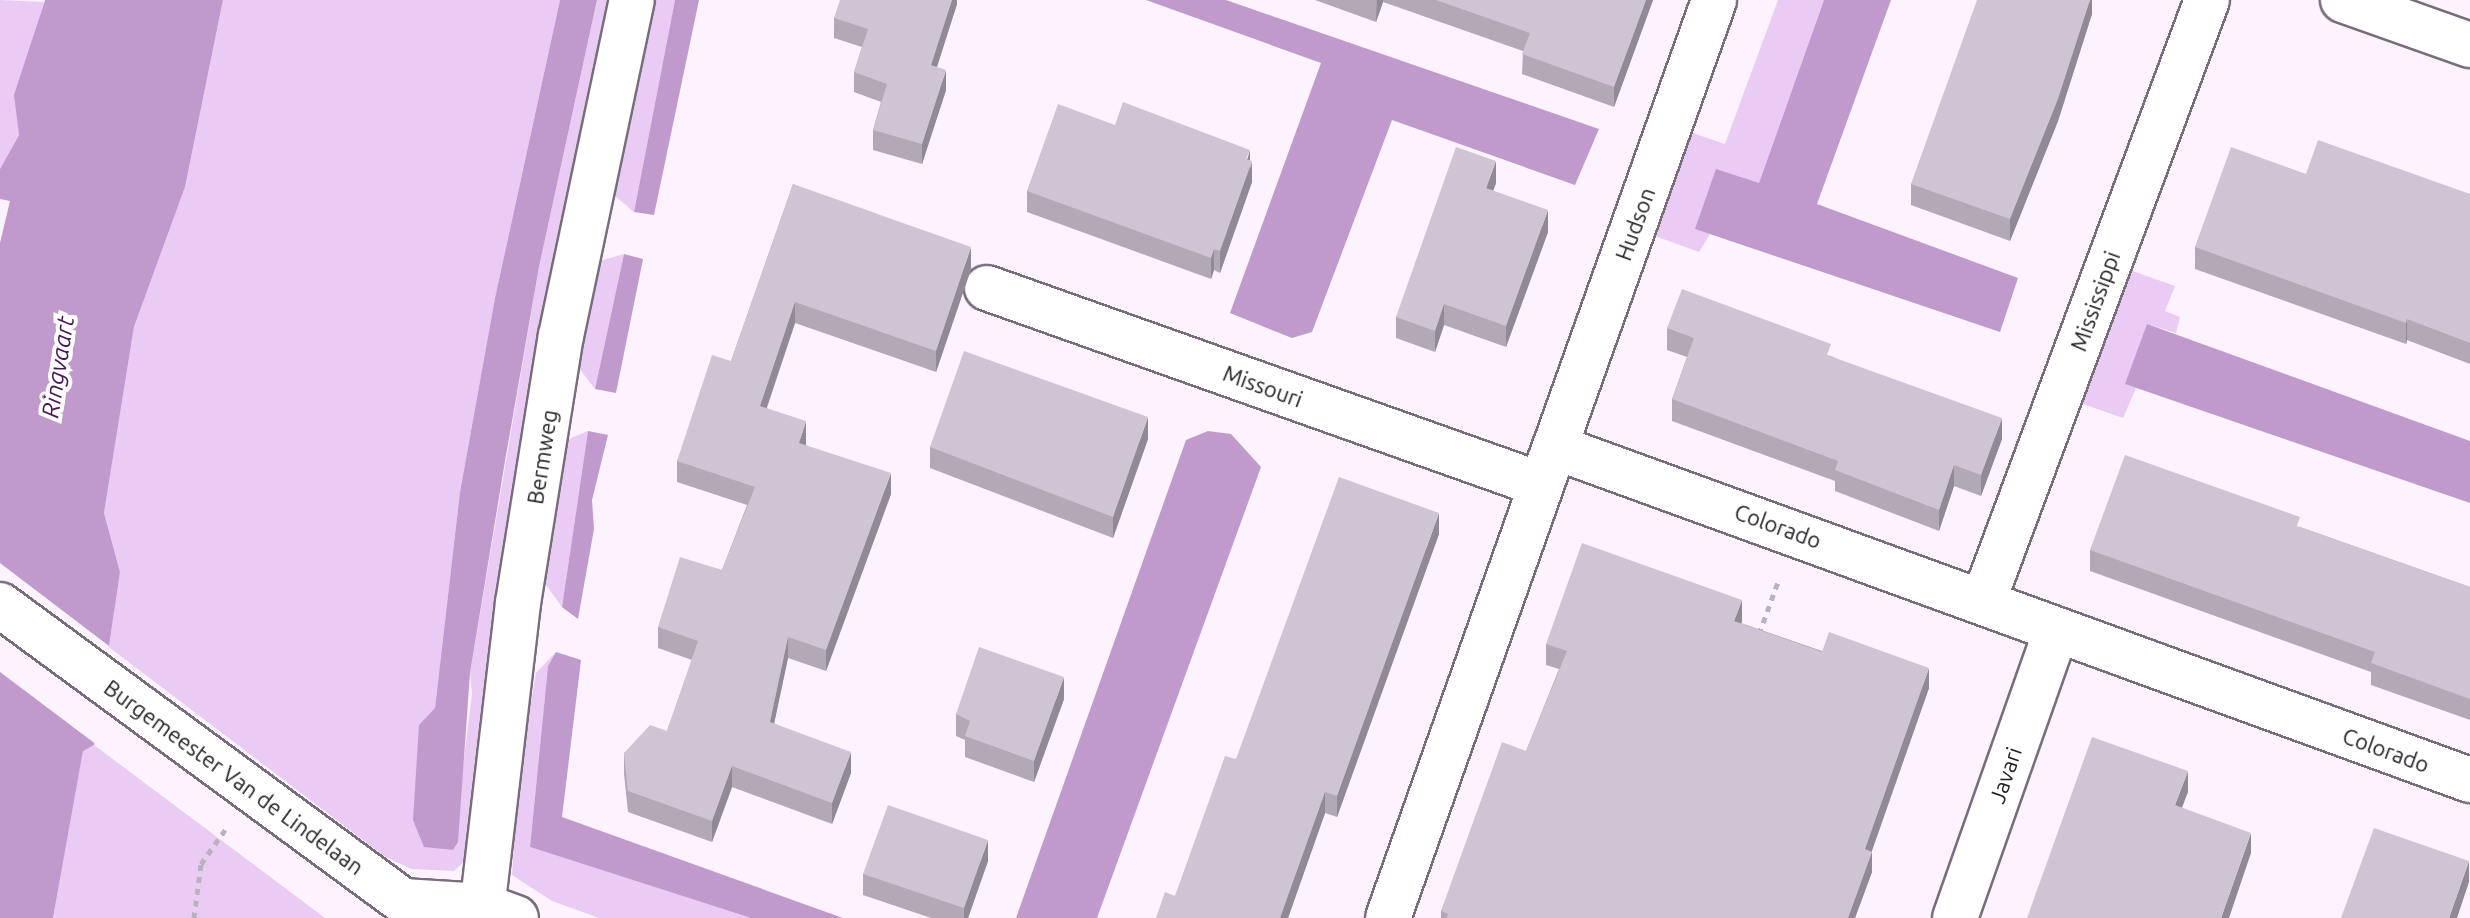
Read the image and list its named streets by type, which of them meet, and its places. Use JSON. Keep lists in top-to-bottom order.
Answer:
{
  "streets": {
    "street": [
      "Hudson",
      "Mississippi",
      "Missouri",
      "Bermweg",
      "Colorado",
      "Javari",
      "Burgemeester Van de Lindelaan"
    ]
  },
  "crossings": [
    ["Hudson", "Missouri"],
    ["Hudson", "Colorado"],
    ["Mississippi", "Colorado"],
    ["Missouri", "Colorado"],
    ["Bermweg", "Burgemeester Van de Lindelaan"],
    ["Colorado", "Javari"]
  ],
  "water": ["Ringvaart"]
}
